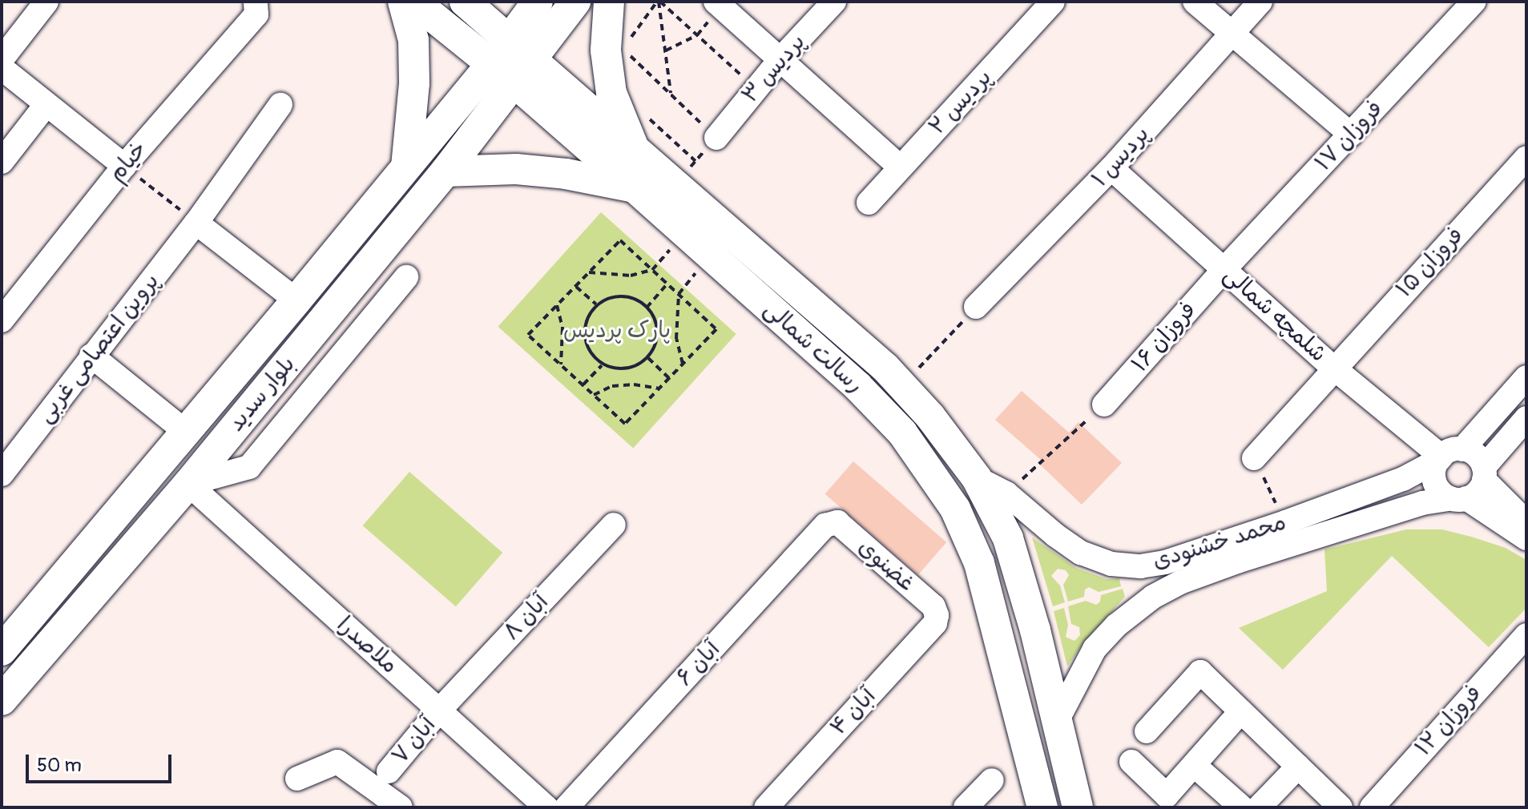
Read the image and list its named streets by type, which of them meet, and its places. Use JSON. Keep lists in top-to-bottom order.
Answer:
{
  "streets": {
    "main road": ["رسالت شمالی", "بلوار سدید"],
    "street": [
      "پردیس ۳",
      "پردیس ۲",
      "فروزان ۱۷",
      "پردیس ۱",
      "خیام",
      "فروزان ۱۵",
      "شلمچه شمالی",
      "فروزان ۱۶",
      "پروین اعتصامی غربی",
      "محمد خشنودی",
      "غضنوی",
      "آبان ۸",
      "ملاصدرا",
      "آبان ۶",
      "آبان ۴",
      "فروزان ۱۲",
      "آبان ۷"
    ]
  },
  "crossings": [
    ["فروزان ۱۷", "شلمچه شمالی"],
    ["فروزان ۱۷", "فروزان ۱۶"],
    ["پردیس ۱", "شلمچه شمالی"],
    ["فروزان ۱۵", "شلمچه شمالی"],
    ["شلمچه شمالی", "فروزان ۱۶"],
    ["شلمچه شمالی", "محمد خشنودی"],
    ["رسالت شمالی", "بلوار سدید"],
    ["رسالت شمالی", "محمد خشنودی"],
    ["بلوار سدید", "ملاصدرا"],
    ["غضنوی", "آبان ۶"],
    ["غضنوی", "آبان ۴"],
    ["آبان ۸", "ملاصدرا"],
    ["آبان ۸", "آبان ۷"],
    ["ملاصدرا", "آبان ۷"]
  ],
  "parks": ["پارک پردیس"],
  "scale_bar": "50 m"
}
